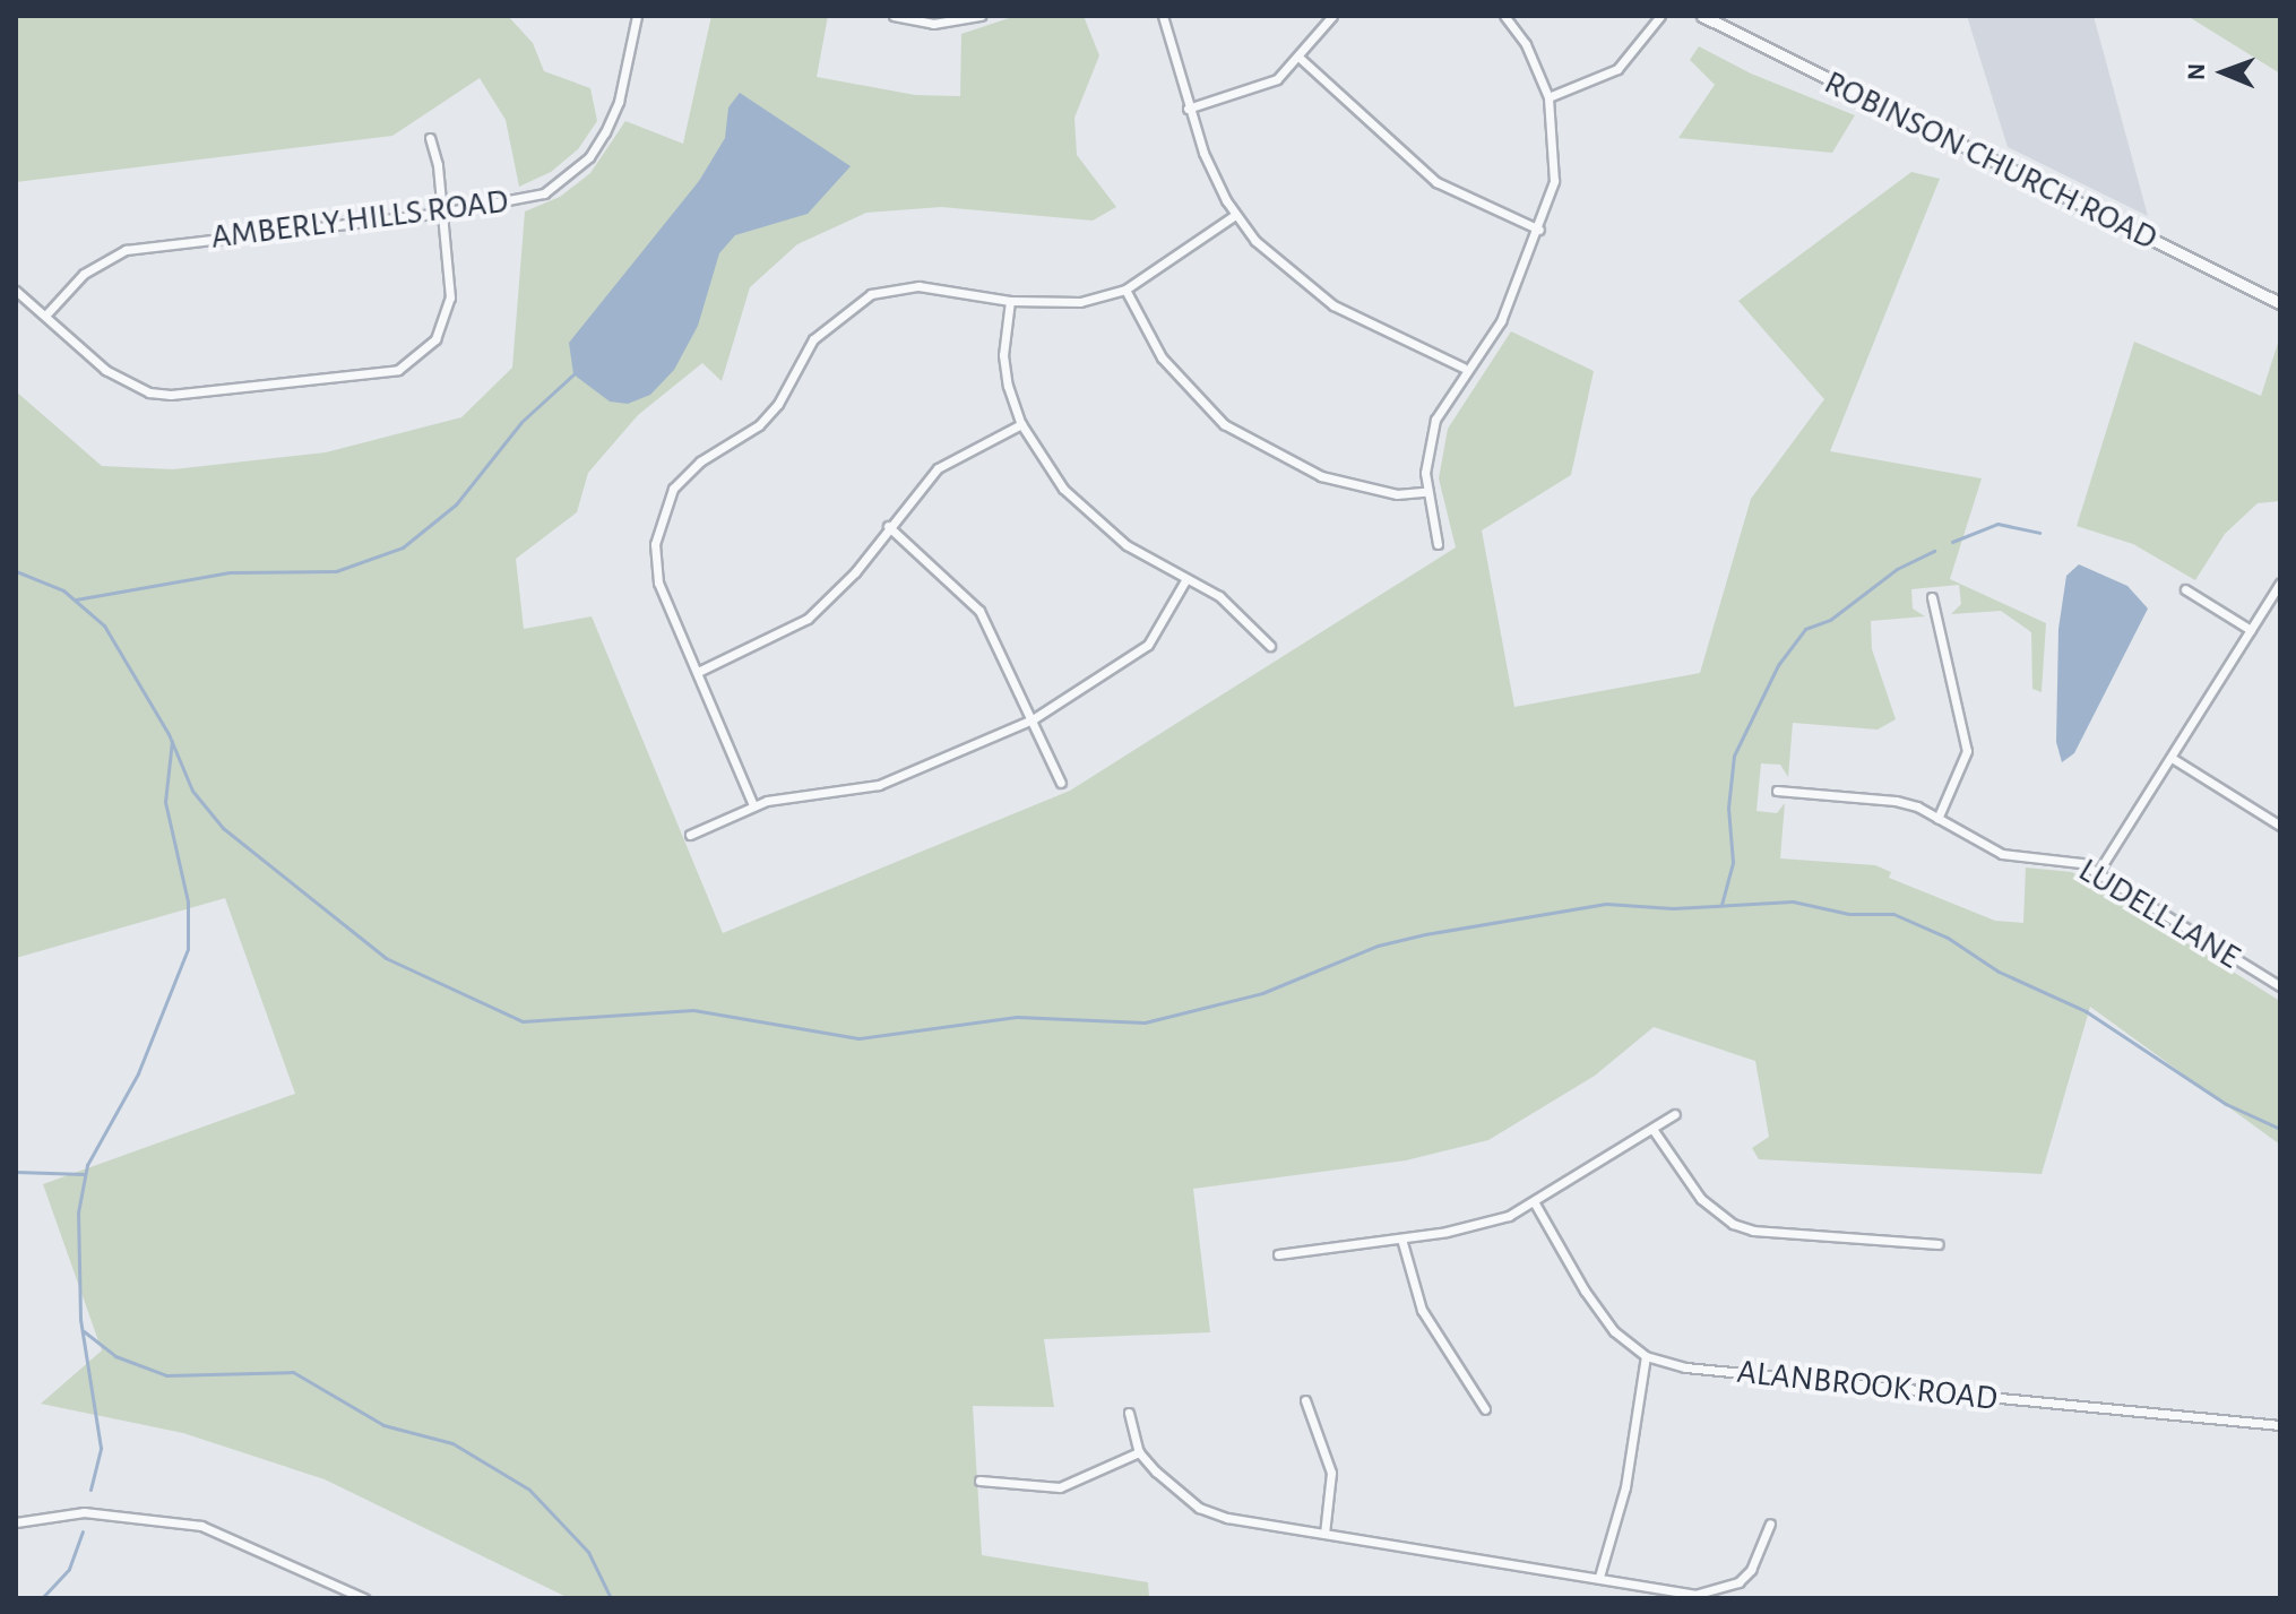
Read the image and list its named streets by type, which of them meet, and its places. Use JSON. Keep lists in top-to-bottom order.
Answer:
{
  "streets": {
    "street": [
      "ROBINSON CHURCH ROAD",
      "AMBERLY HILLS ROAD",
      "LUDELL LANE",
      "ALANBROOK ROAD"
    ]
  },
  "north": "left"
}
